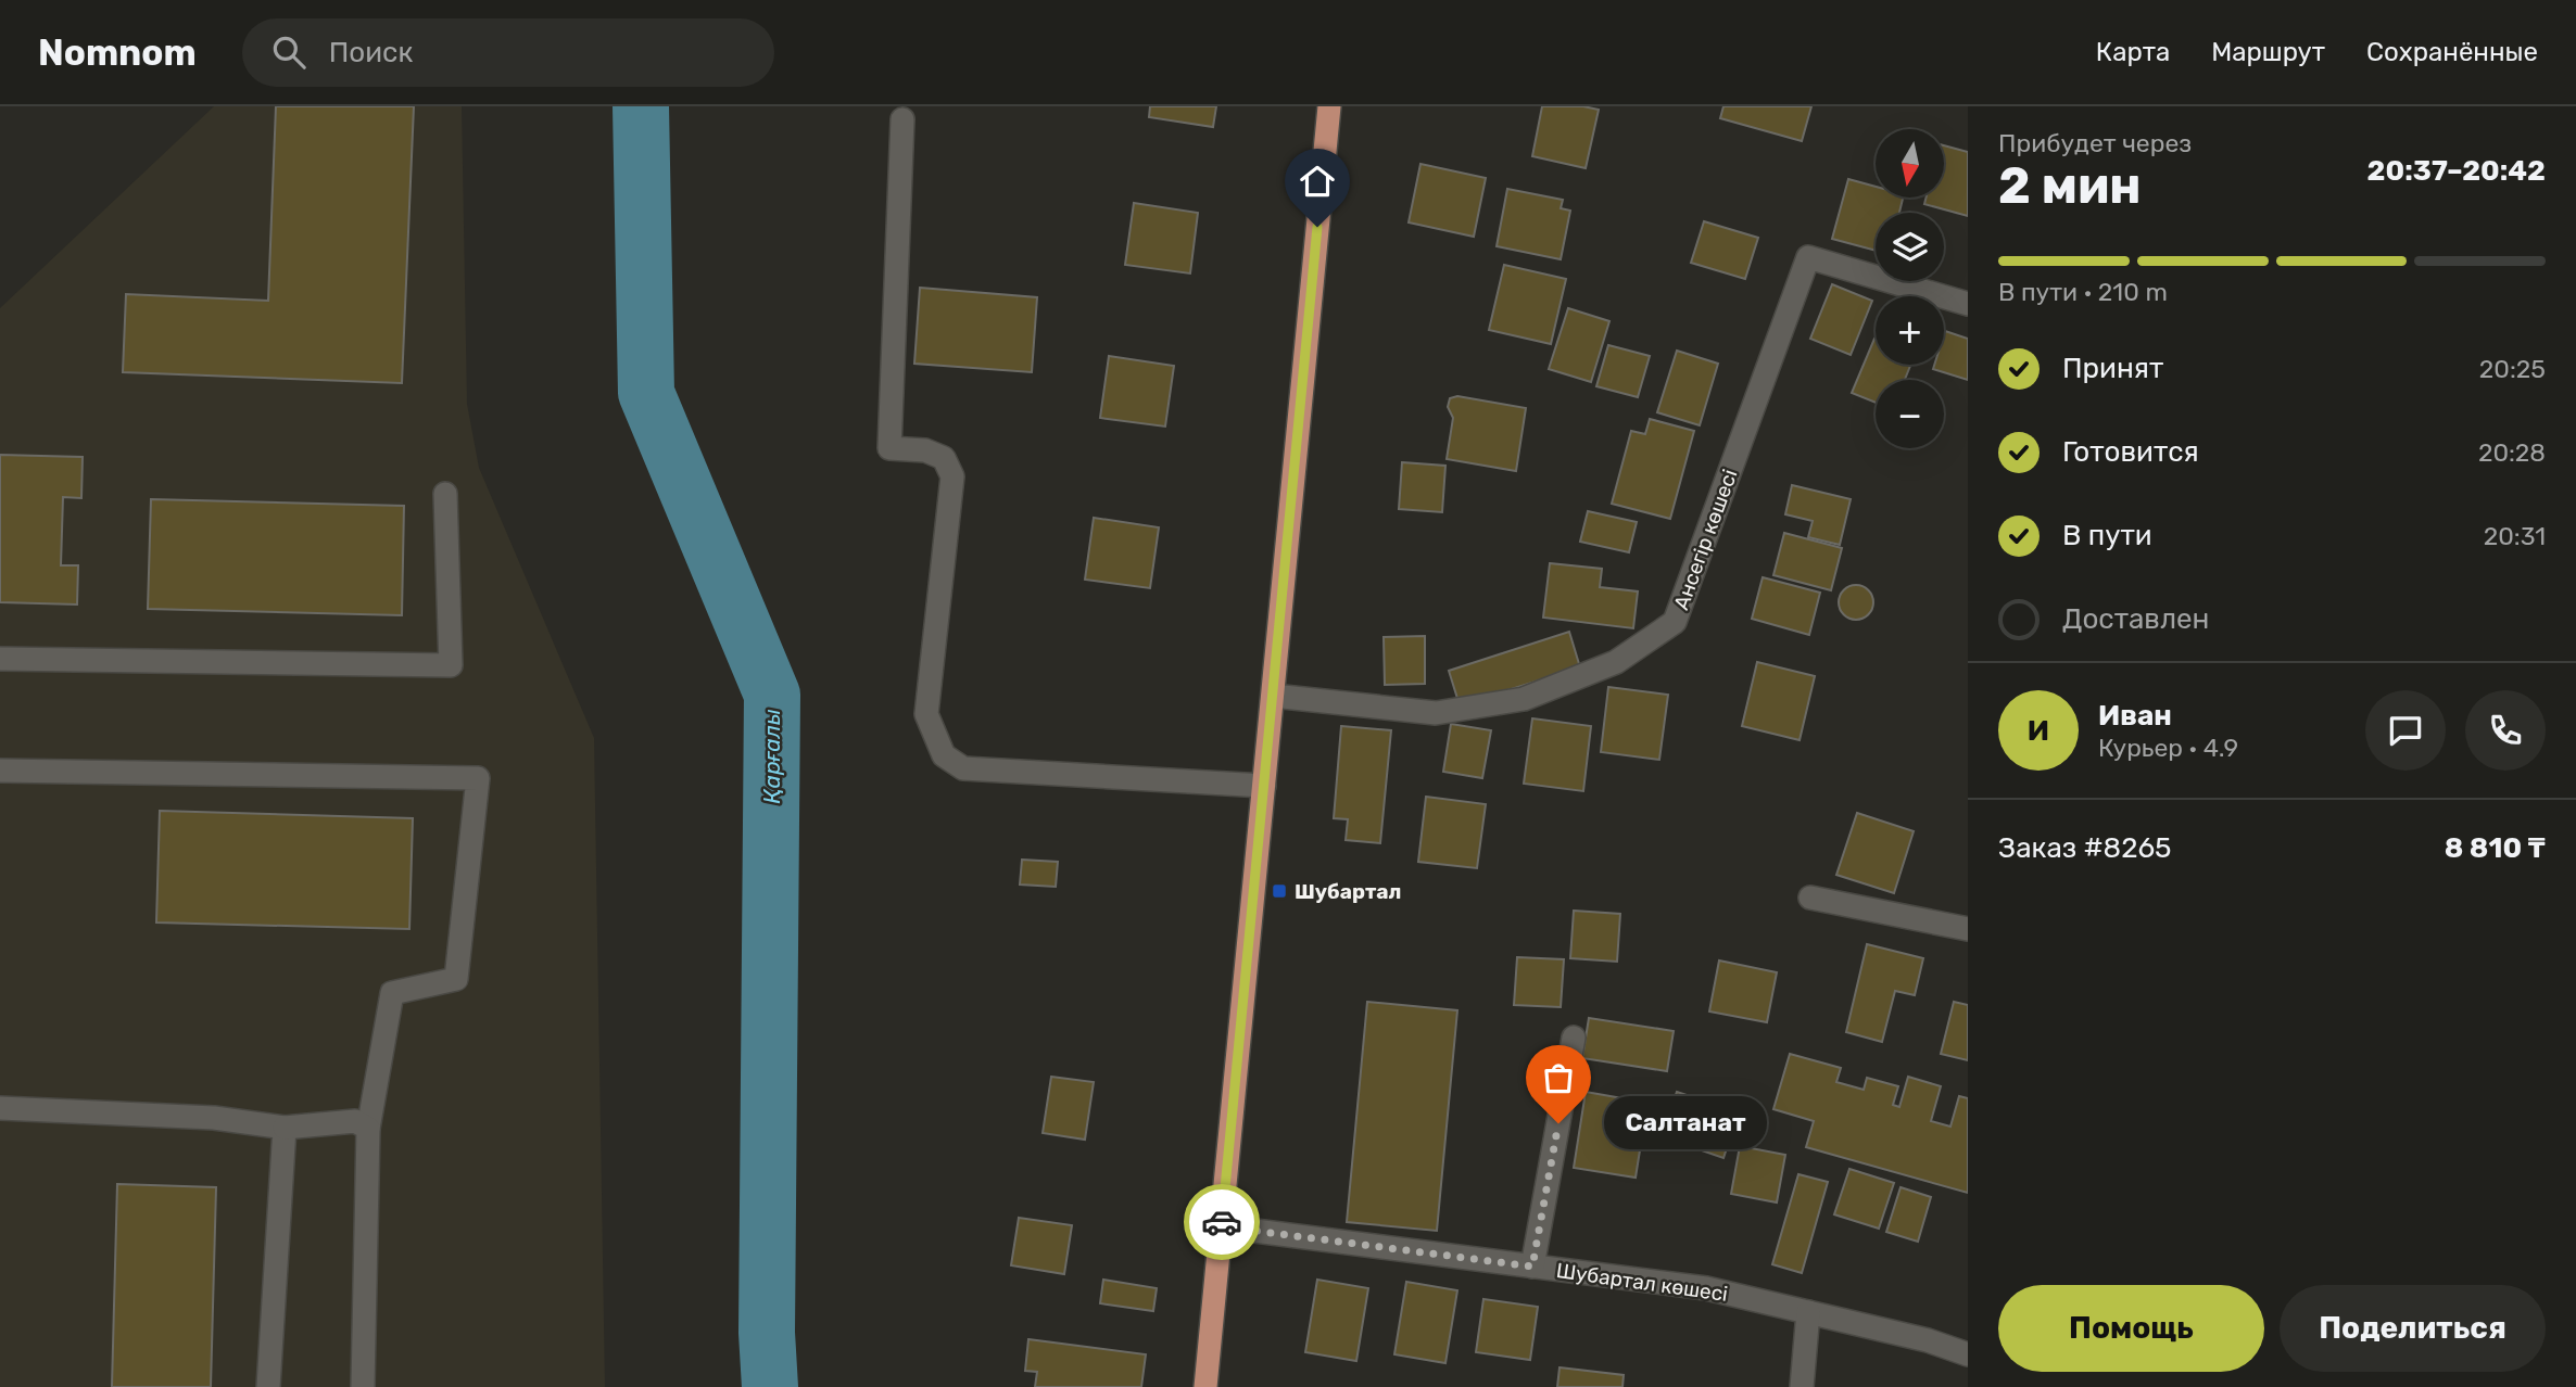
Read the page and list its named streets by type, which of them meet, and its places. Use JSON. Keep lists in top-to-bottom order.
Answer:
{
  "streets": {
    "street": ["Ансегір көшесі", "Шубартал көшесі"]
  },
  "water": ["Қарғалы"],
  "places": {
    "transit": ["Шубартал"],
    "other": ["Салтанат"]
  },
  "north": "bottom",
  "page": {
    "header": "Nomnom",
    "search": "Поиск",
    "nav": ["Карта", "Маршрут", "Сохранённые"],
    "heading": ["2 мин", "Прибудет через", "20:37–20:42"],
    "panel": [
      "Иван",
      "Курьер · 4.9",
      "Заказ #8265",
      "8 810 ₸"
    ],
    "map_buttons": ["+", "−"],
    "bar": "В пути · 210 m",
    "list": [
      ["Принят", "20:25"],
      ["Готовится", "20:28"],
      ["В пути", "20:31"],
      "Доставлен"
    ],
    "round": "И",
    "bubble": "Салтанат",
    "buttons": ["Помощь", "Поделиться"]
  }
}
